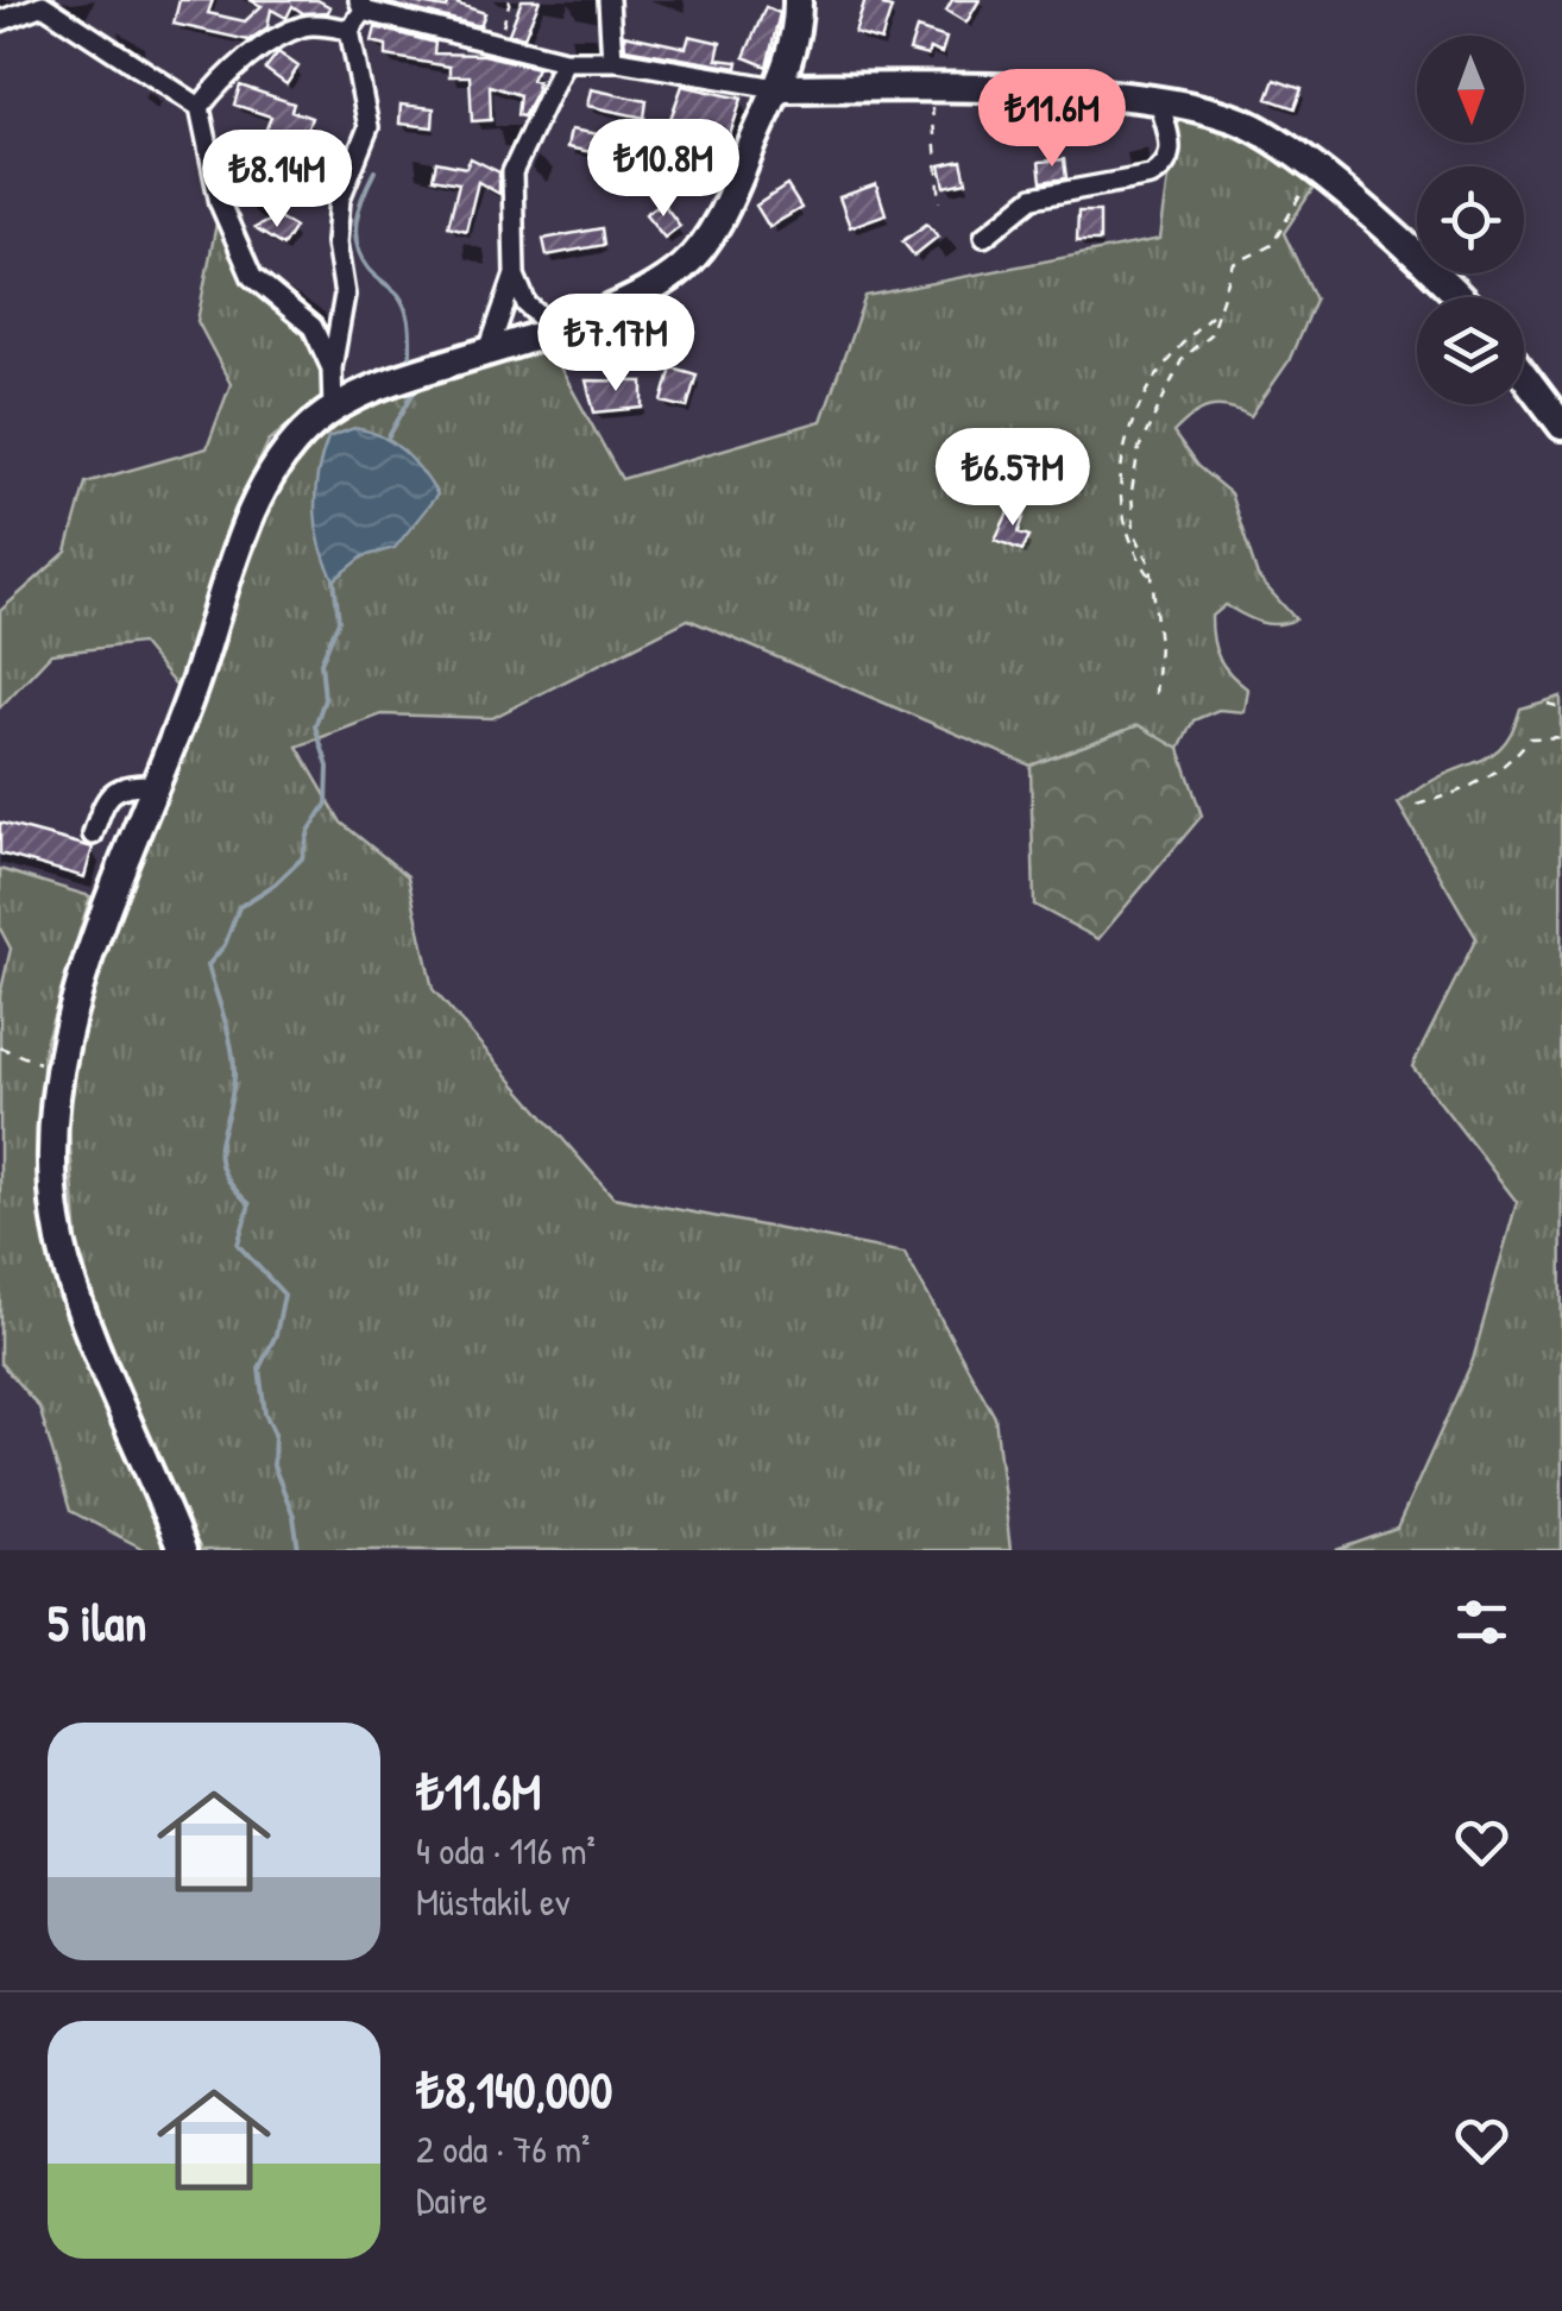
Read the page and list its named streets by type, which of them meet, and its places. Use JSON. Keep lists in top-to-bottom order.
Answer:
{
  "north": "bottom",
  "page": {
    "price": [
      "₺11.6M",
      "₺10.8M",
      "₺8.14M",
      "₺7.17M",
      "₺6.57M"
    ],
    "heading": "5 ilan",
    "list": [
      {
        "name": "₺11.6M",
        "note": "4 oda · 116 m² · Müstakil ev"
      },
      {
        "name": "₺8,140,000",
        "note": "2 oda · 76 m² · Daire"
      }
    ]
  }
}
